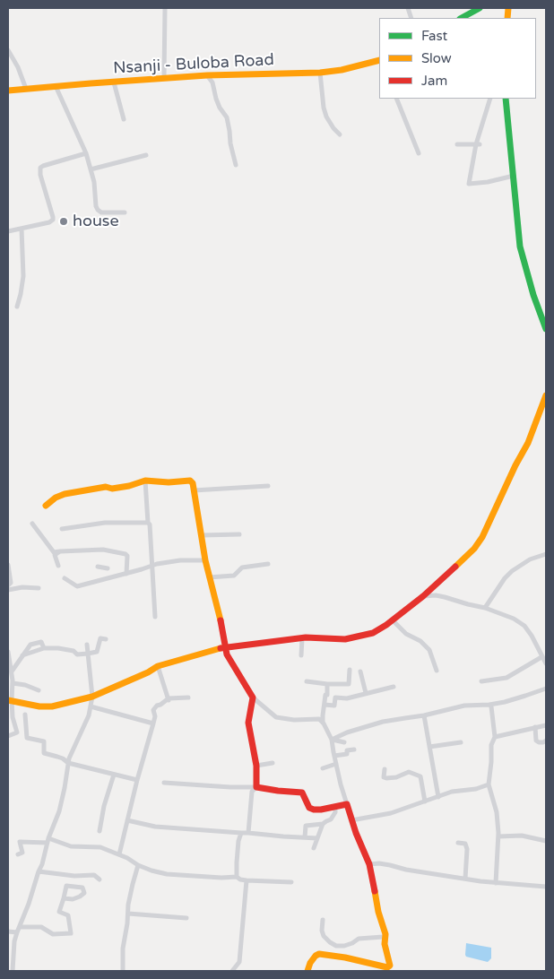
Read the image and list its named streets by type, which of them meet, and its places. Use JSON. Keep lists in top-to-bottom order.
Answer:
{
  "streets": {
    "main road": ["Nsanji - Buloba Road"]
  },
  "places": ["house"],
  "legend": ["Fast", "Slow", "Jam"]
}
